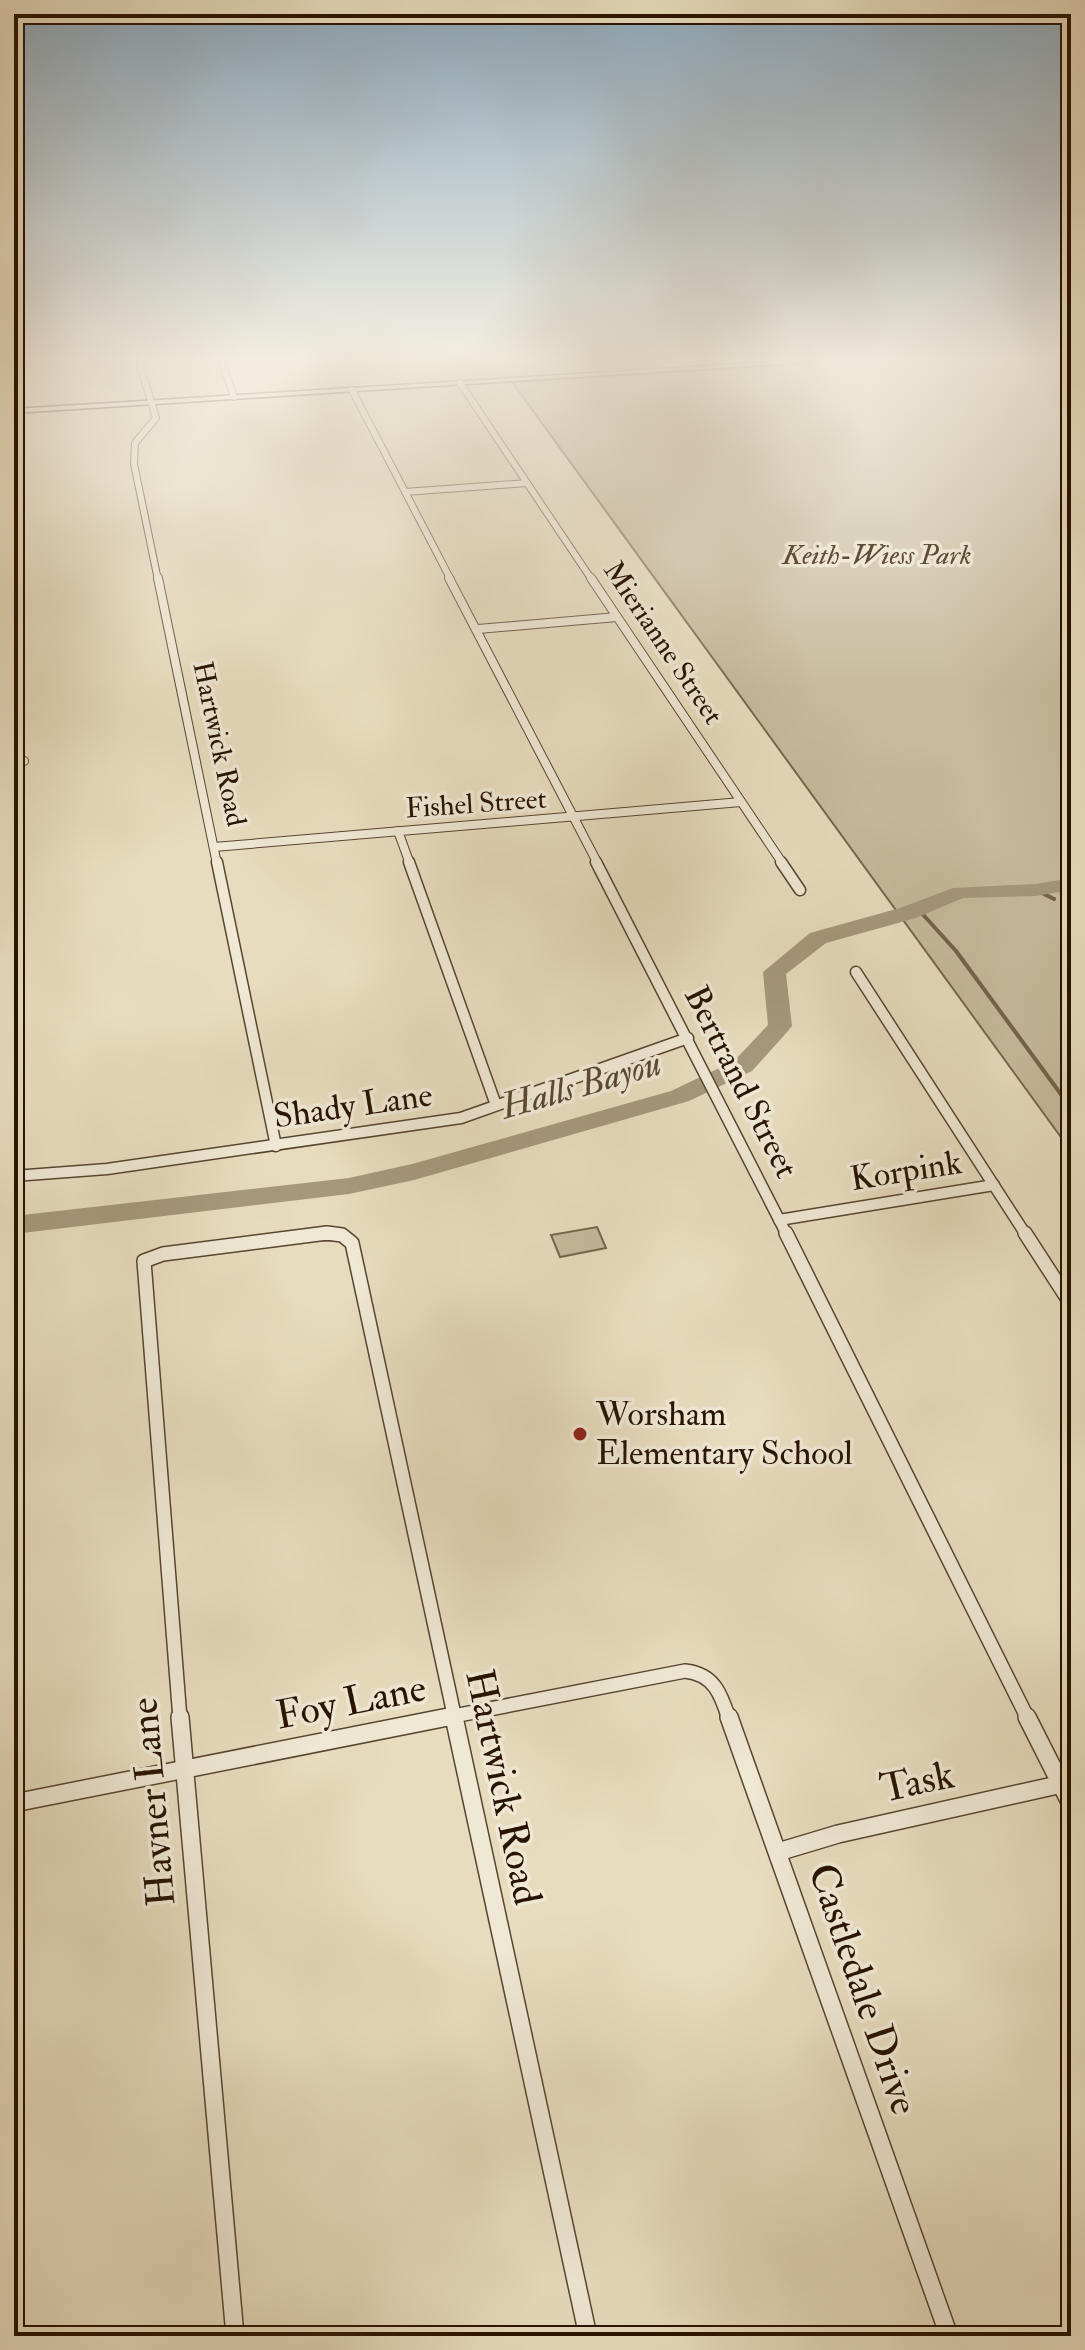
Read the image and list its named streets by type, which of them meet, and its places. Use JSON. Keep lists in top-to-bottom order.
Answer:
{
  "streets": {
    "street": [
      "Mierianne Street",
      "Hartwick Road",
      "Fishel Street",
      "Bertrand Street",
      "Shady Lane",
      "Korpink",
      "Foy Lane",
      "Task",
      "Havner Lane",
      "Castledale Drive"
    ]
  },
  "crossings": [
    ["Mierianne Street", "Fishel Street"],
    ["Hartwick Road", "Fishel Street"],
    ["Hartwick Road", "Shady Lane"],
    ["Hartwick Road", "Foy Lane"],
    ["Hartwick Road", "Havner Lane"],
    ["Fishel Street", "Bertrand Street"],
    ["Bertrand Street", "Shady Lane"],
    ["Bertrand Street", "Korpink"],
    ["Bertrand Street", "Task"],
    ["Foy Lane", "Havner Lane"],
    ["Foy Lane", "Castledale Drive"],
    ["Task", "Castledale Drive"]
  ],
  "water": ["Halls Bayou"],
  "parks": ["Keith-Wiess Park"],
  "places": ["Worsham Elementary School"]
}
